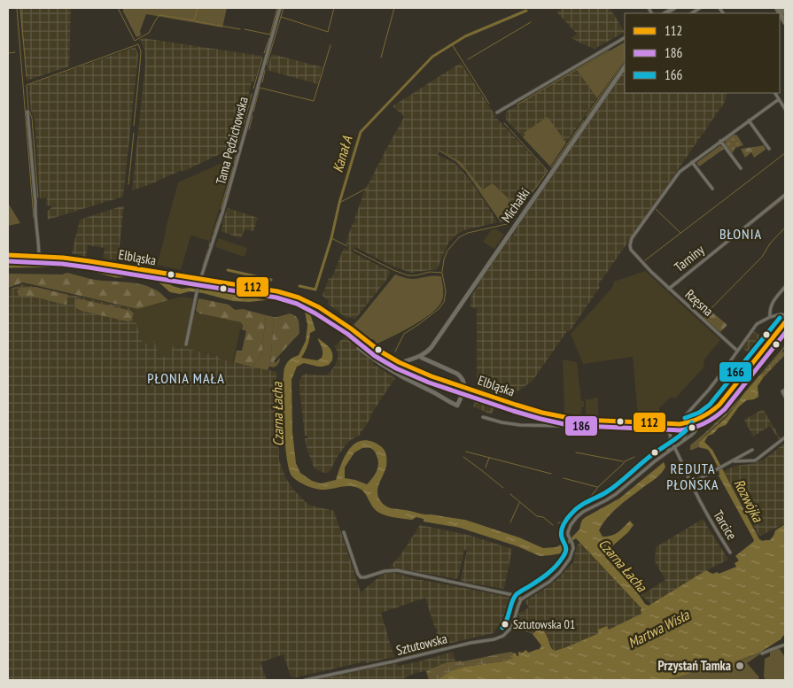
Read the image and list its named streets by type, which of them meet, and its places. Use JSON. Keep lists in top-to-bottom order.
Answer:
{
  "streets": {
    "main road": ["Michałki", "Elbląska"],
    "street": [
      "Tama Pędzichowska",
      "Tarniny",
      "Rzęsna",
      "Tarcice",
      "Sztutowska"
    ]
  },
  "crossings": [
    ["Tama Pędzichowska", "Elbląska"],
    ["Tarniny", "Rzęsna"]
  ],
  "districts": ["BŁONIA", "PŁONIA MAŁA", "REDUTA PŁOŃSKA"],
  "water": [
    "Kanał A",
    "Czarna Łacha",
    "Rozwójka",
    "Martwa Wisła"
  ],
  "places": ["Sztutowska 01", "Przystań Tamka"],
  "lines": ["transit line 112", "transit line 186", "transit line 166"],
  "legend": ["112", "186", "166"]
}
